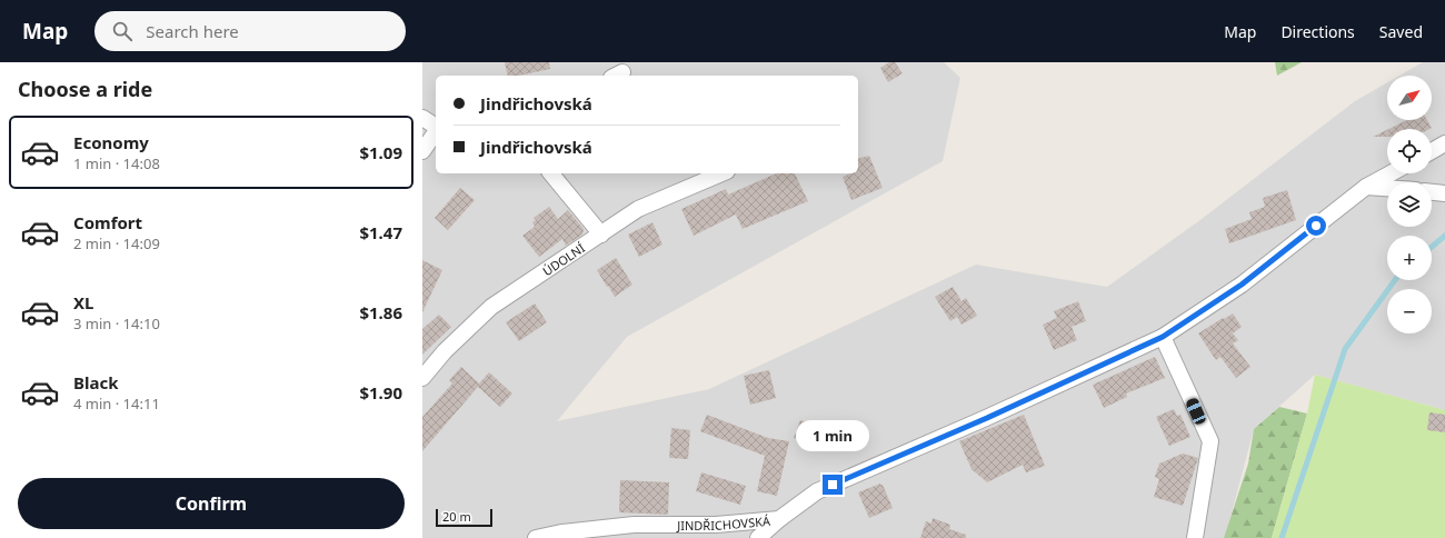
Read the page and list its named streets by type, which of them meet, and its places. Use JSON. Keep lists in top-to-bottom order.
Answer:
{
  "streets": {
    "street": ["ÚDOLNÍ", "JINDŘICHOVSKÁ"]
  },
  "scale_bar": "20 m",
  "north": "top right",
  "page": {
    "header": "Map",
    "search": "Search here",
    "nav": ["Map", "Directions", "Saved"],
    "heading": "Choose a ride",
    "map_buttons": ["+", "−"],
    "banner": ["Jindřichovská", "Jindřichovská"],
    "list": [
      {
        "name": "Economy",
        "note": "1 min · 14:08",
        "value": "$1.09"
      },
      {
        "name": "Comfort",
        "note": "2 min · 14:09",
        "value": "$1.47"
      },
      {
        "name": "XL",
        "note": "3 min · 14:10",
        "value": "$1.86"
      },
      {
        "name": "Black",
        "note": "4 min · 14:11",
        "value": "$1.90"
      }
    ],
    "bubble": "1 min",
    "buttons": "Confirm",
    "scale": "20 m"
  }
}
